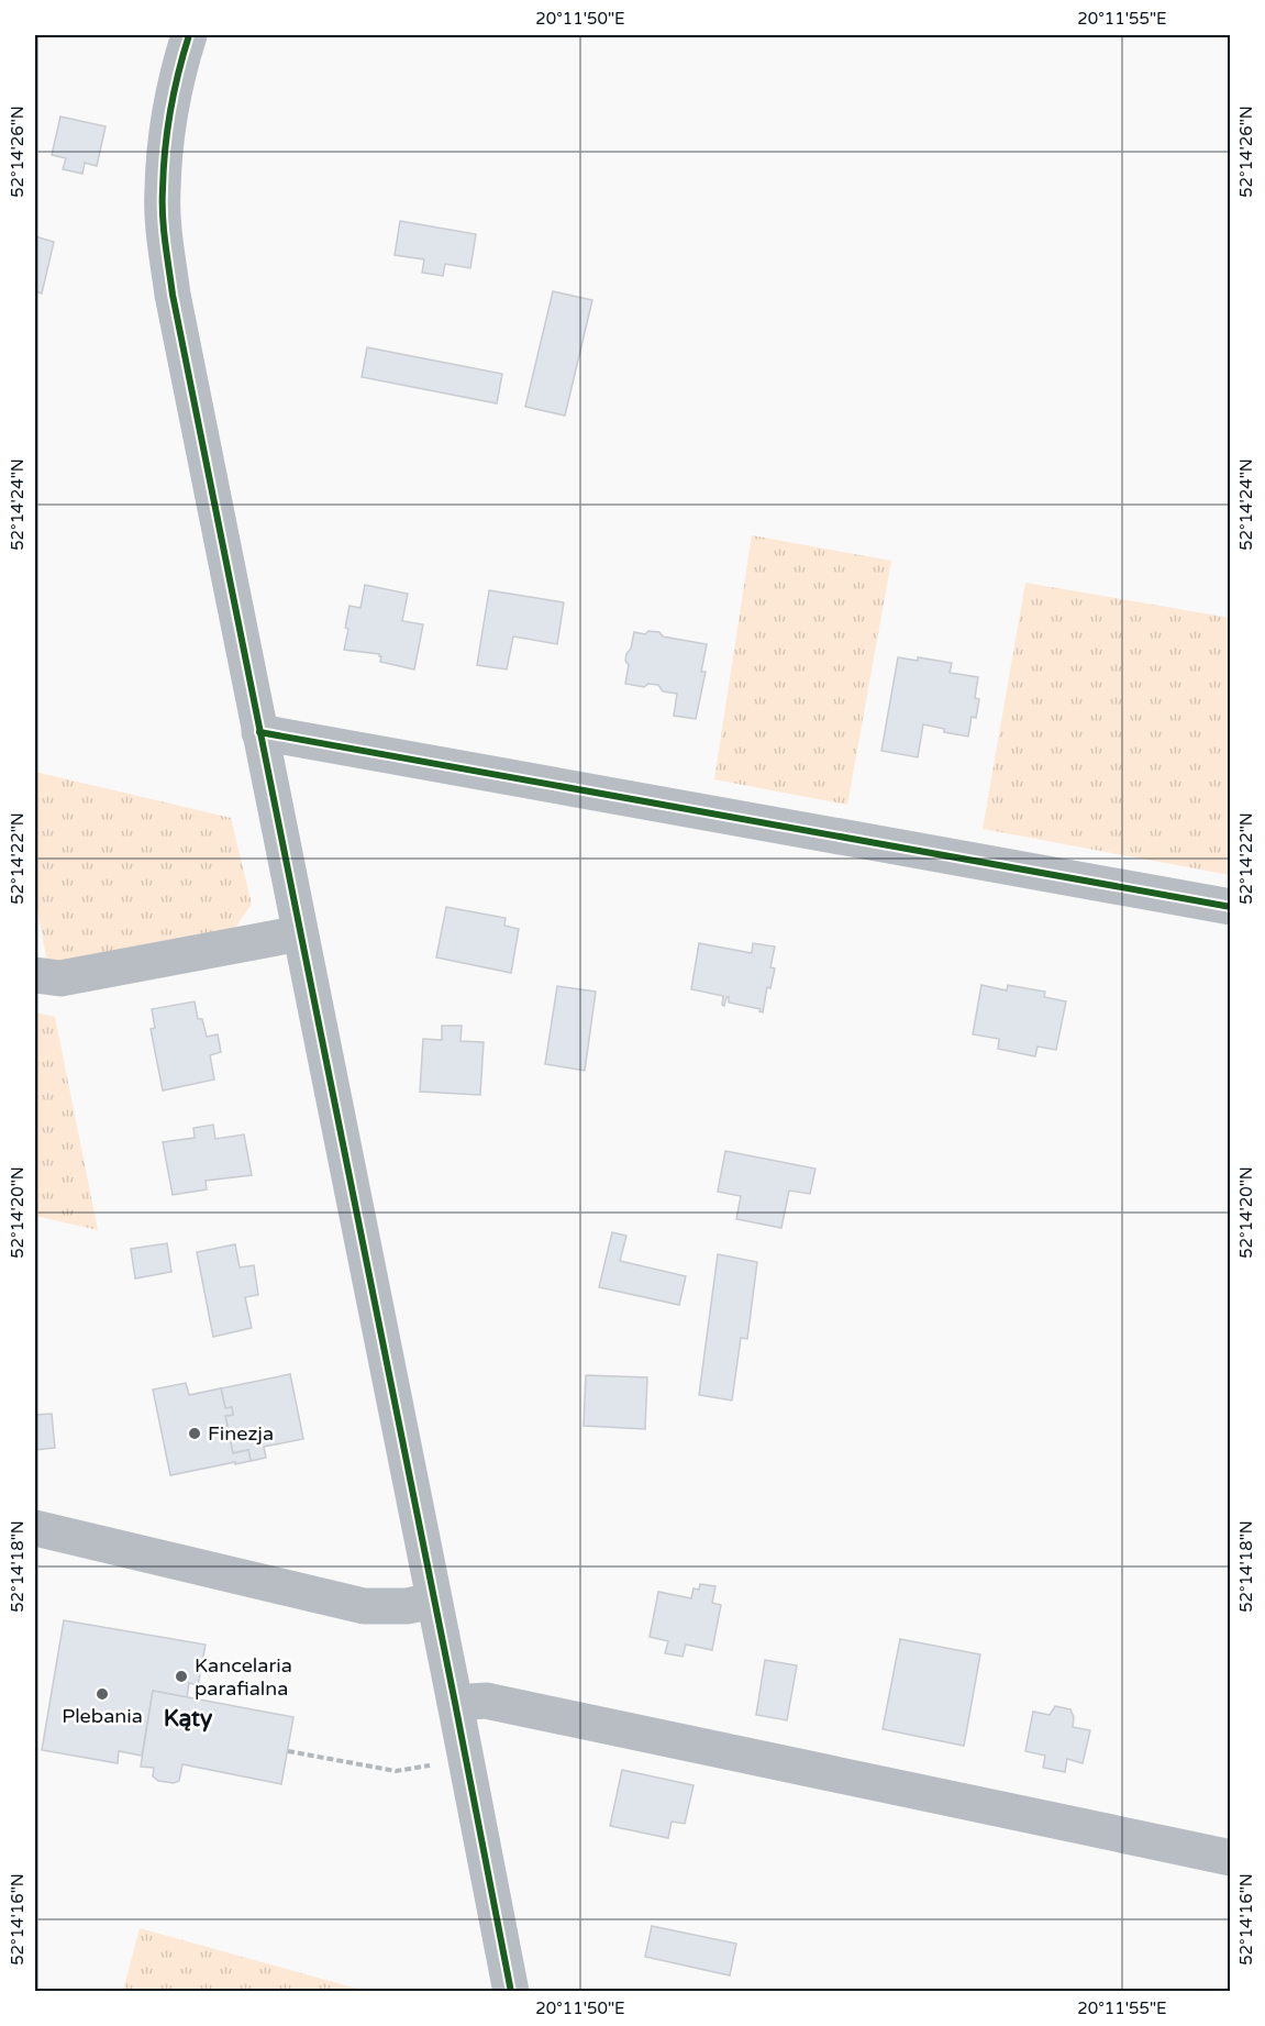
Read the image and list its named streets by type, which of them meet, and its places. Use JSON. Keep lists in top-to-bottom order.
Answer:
{
  "districts": ["Kąty"],
  "places": ["Finezja", "Kancelaria parafialna", "Plebania"],
  "coordinates": [
    "20°11'50\"E",
    "20°11'55\"E",
    "52°14'26\"N",
    "52°14'24\"N",
    "52°14'22\"N",
    "52°14'20\"N",
    "52°14'18\"N",
    "52°14'16\"N"
  ]
}
